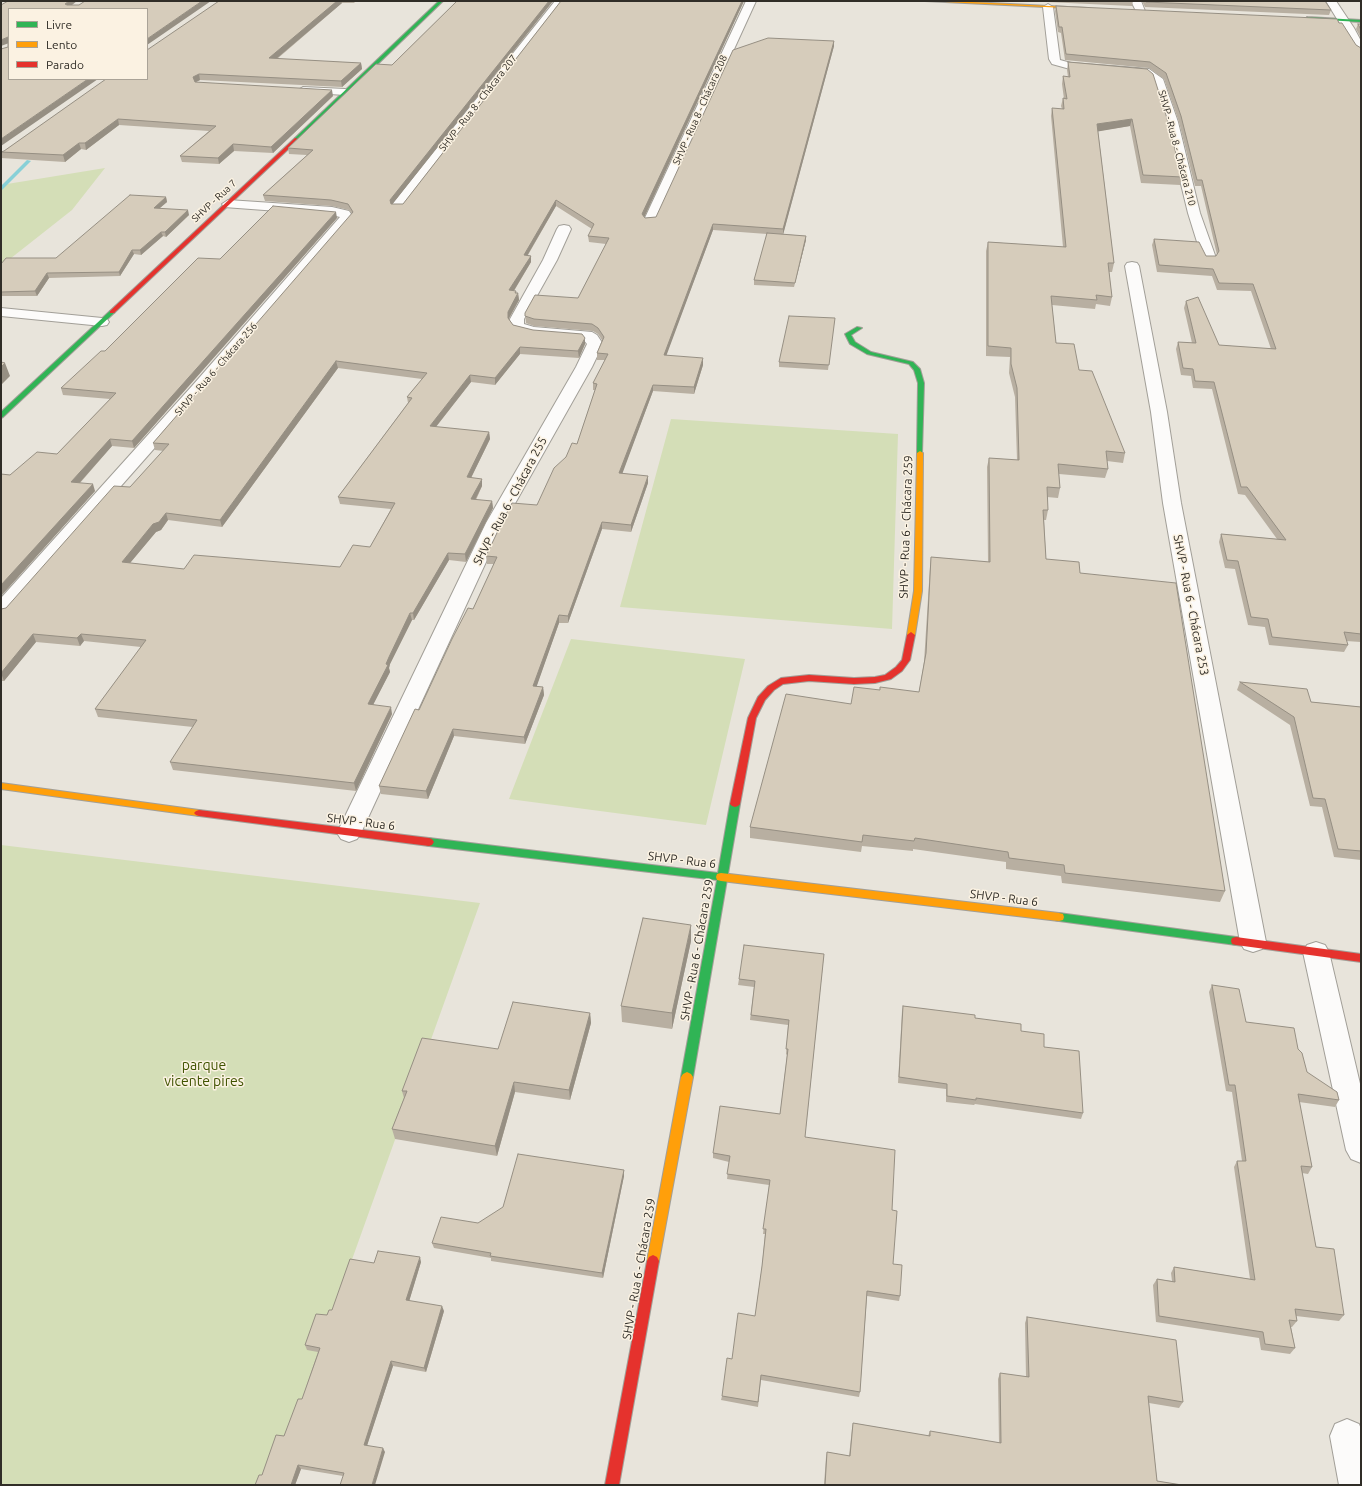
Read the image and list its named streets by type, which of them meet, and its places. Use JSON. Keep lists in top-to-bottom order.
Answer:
{
  "streets": {
    "street": [
      "SHVP - Rua 8 - Chácara 207",
      "SHVP - Rua 8 - Chácara 208",
      "SHVP - Rua 8 - Chácara 210",
      "SHVP - Rua 7",
      "SHVP - Rua 6 - Chácara 256",
      "SHVP - Rua 6 - Chácara 255",
      "SHVP - Rua 6 - Chácara 259",
      "SHVP - Rua 6 - Chácara 253",
      "SHVP - Rua 6"
    ]
  },
  "crossings": [
    ["SHVP - Rua 7", "SHVP - Rua 6 - Chácara 256"],
    ["SHVP - Rua 6 - Chácara 255", "SHVP - Rua 6"],
    ["SHVP - Rua 6 - Chácara 259", "SHVP - Rua 6"],
    ["SHVP - Rua 6 - Chácara 253", "SHVP - Rua 6"]
  ],
  "parks": ["parque vicente pires"],
  "legend": ["Livre", "Lento", "Parado"]
}
